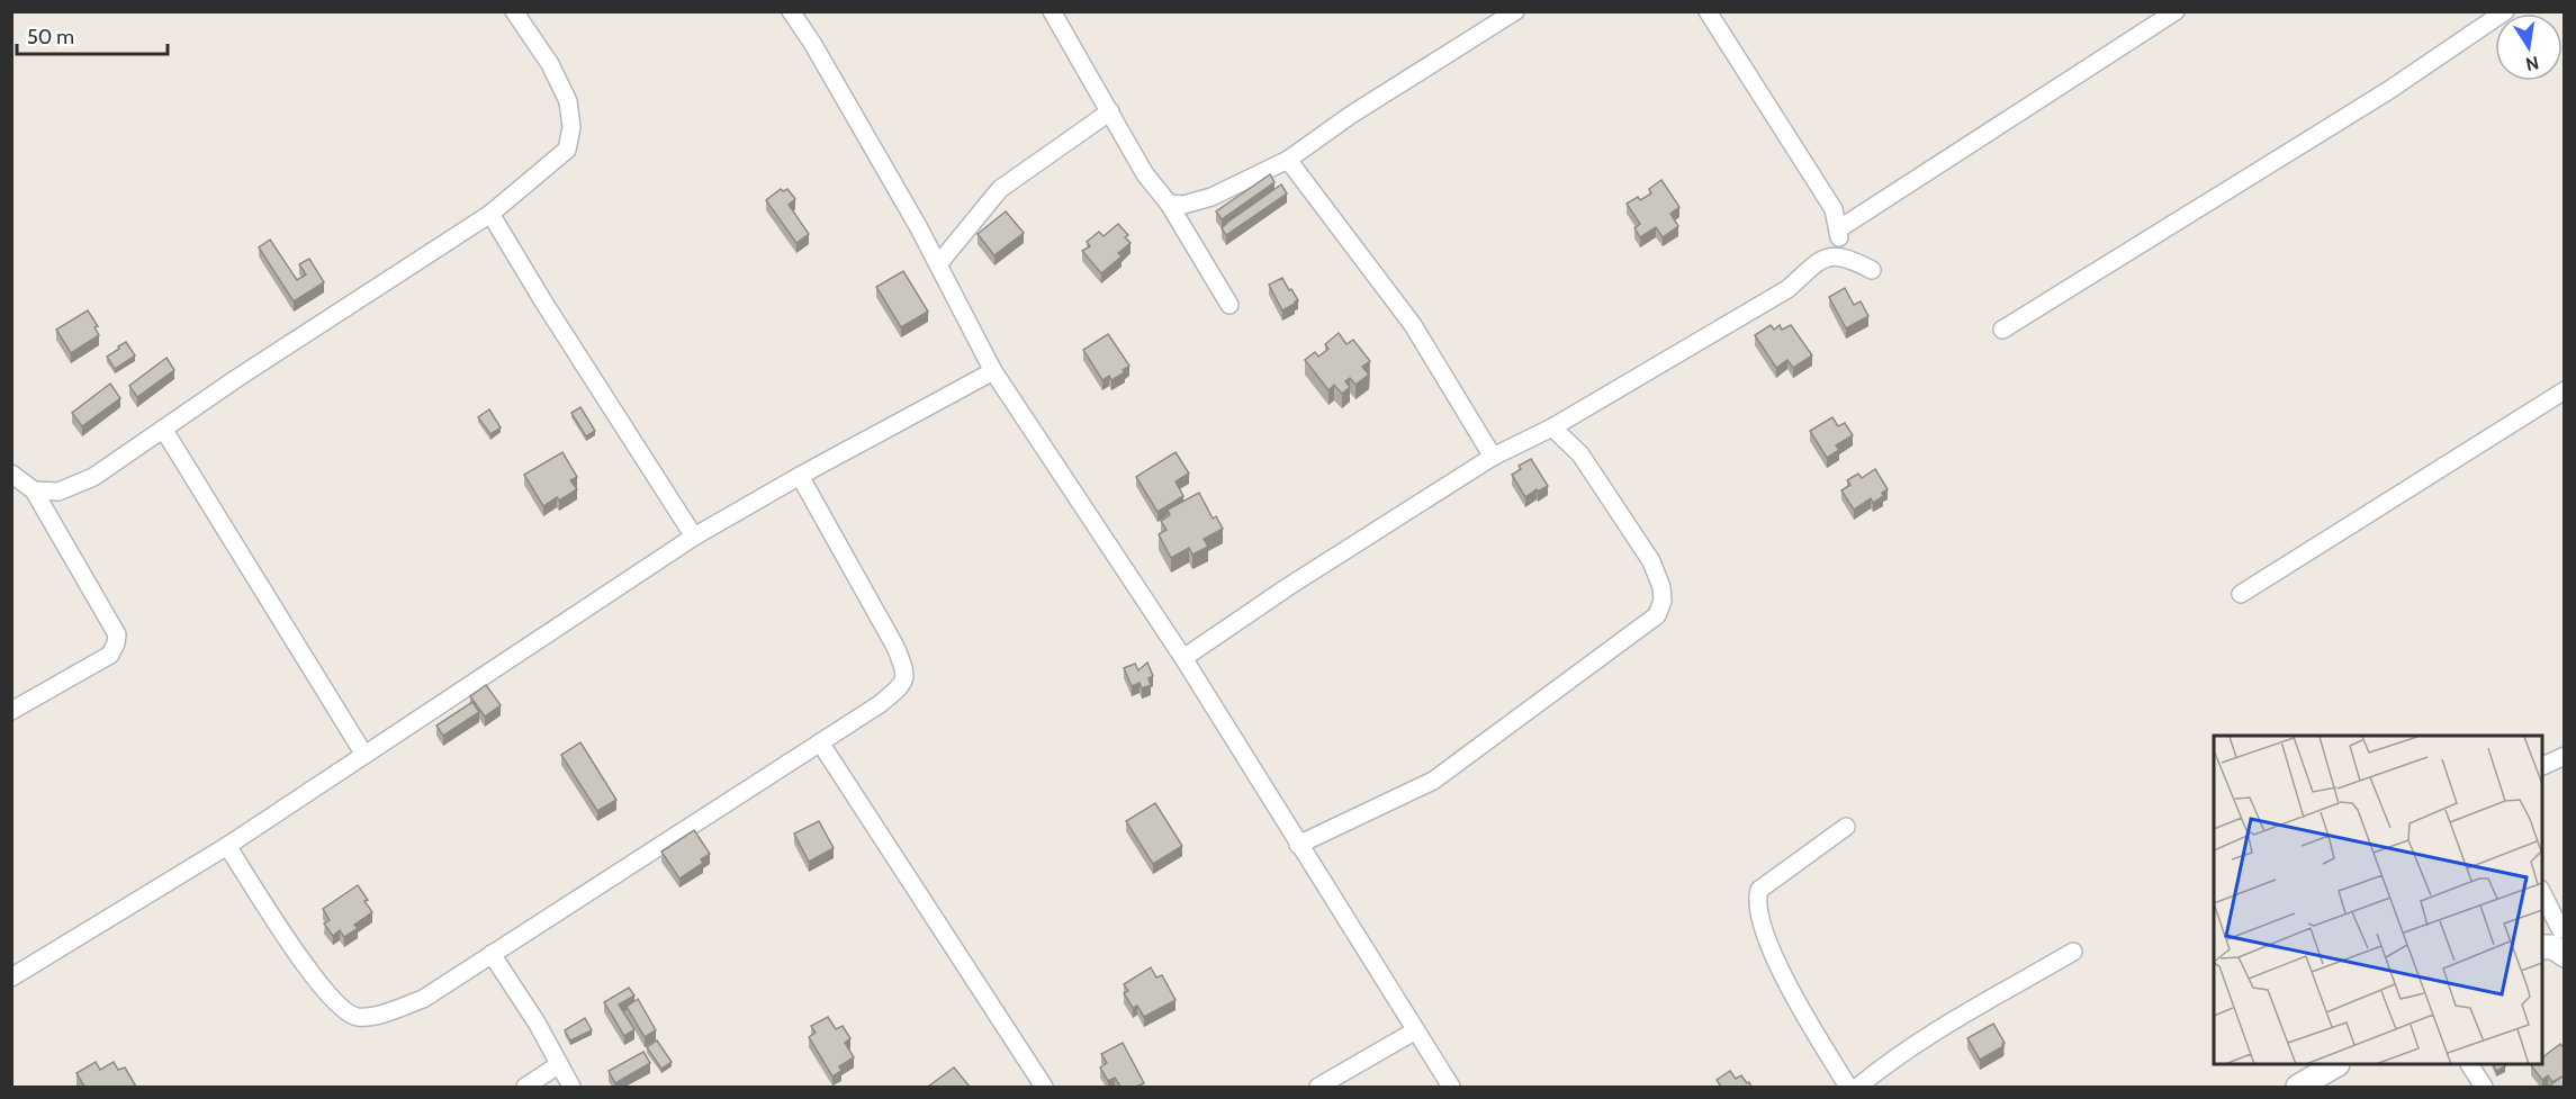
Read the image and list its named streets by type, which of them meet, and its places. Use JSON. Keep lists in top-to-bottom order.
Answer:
{
  "scale_bar": "50 m",
  "north": "bottom"
}
